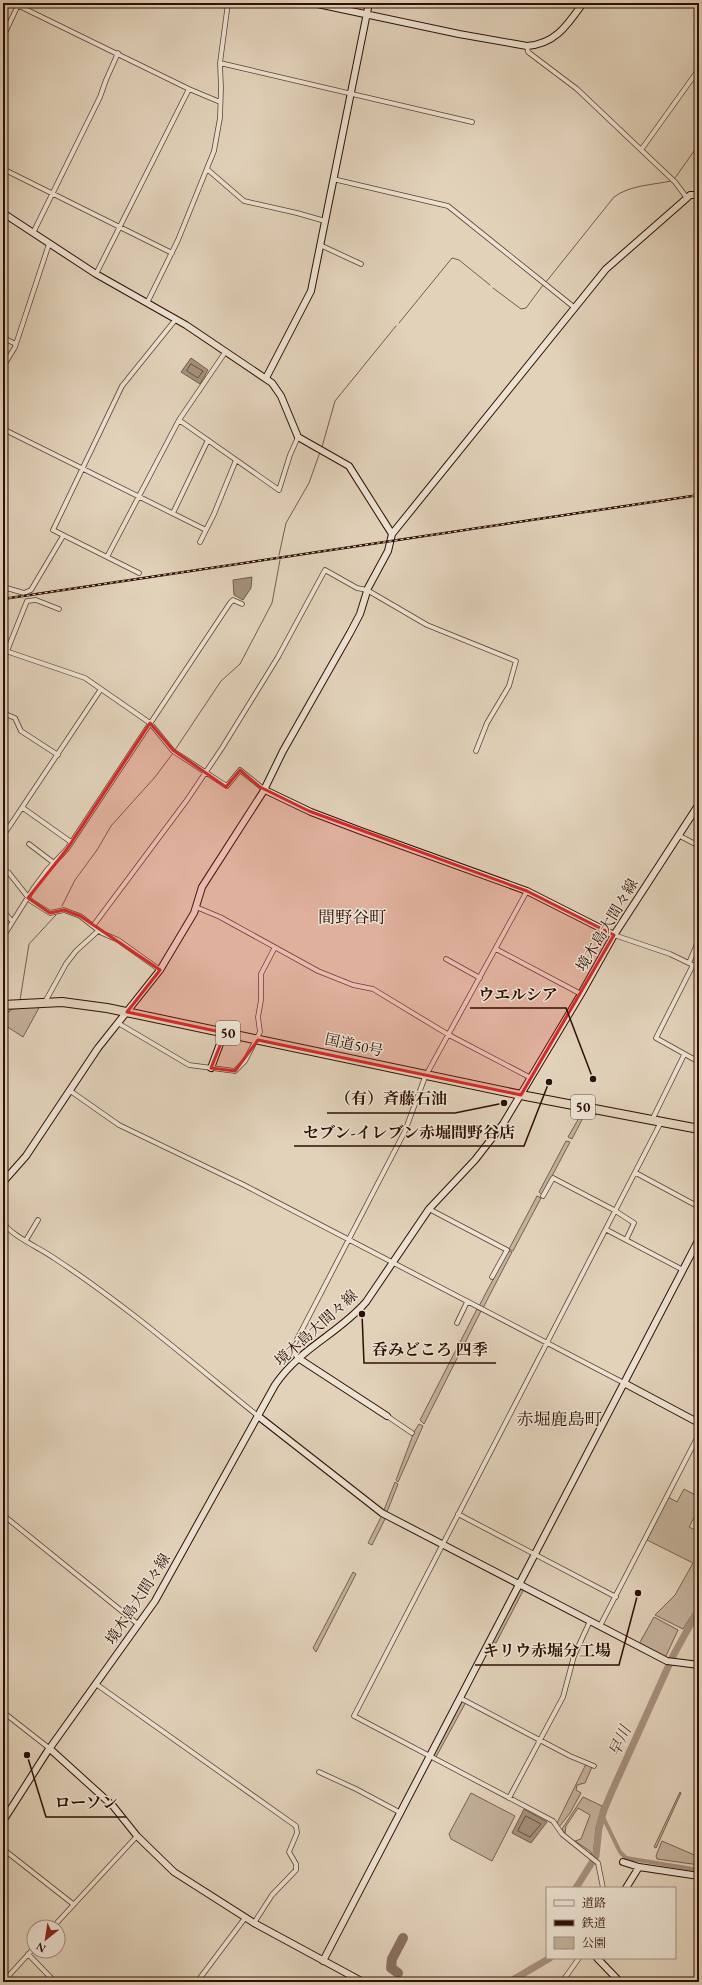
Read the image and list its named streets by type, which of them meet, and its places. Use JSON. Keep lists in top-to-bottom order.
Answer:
{
  "streets": {
    "highway": ["50", "国道50号"],
    "street": ["境木島大間々線"]
  },
  "crossings": [
    ["境木島大間々線", "国道50号"]
  ],
  "districts": ["間野谷町", "赤堀鹿島町"],
  "water": ["早川"],
  "places": [
    "ウエルシア",
    "セブン-イレブン赤堀間野谷店",
    "（有）斉藤石油",
    "呑みどころ 四季",
    "キリウ赤堀分工場",
    "ローソン"
  ],
  "legend": ["道路", "鉄道", "公園"],
  "north": "bottom left"
}
